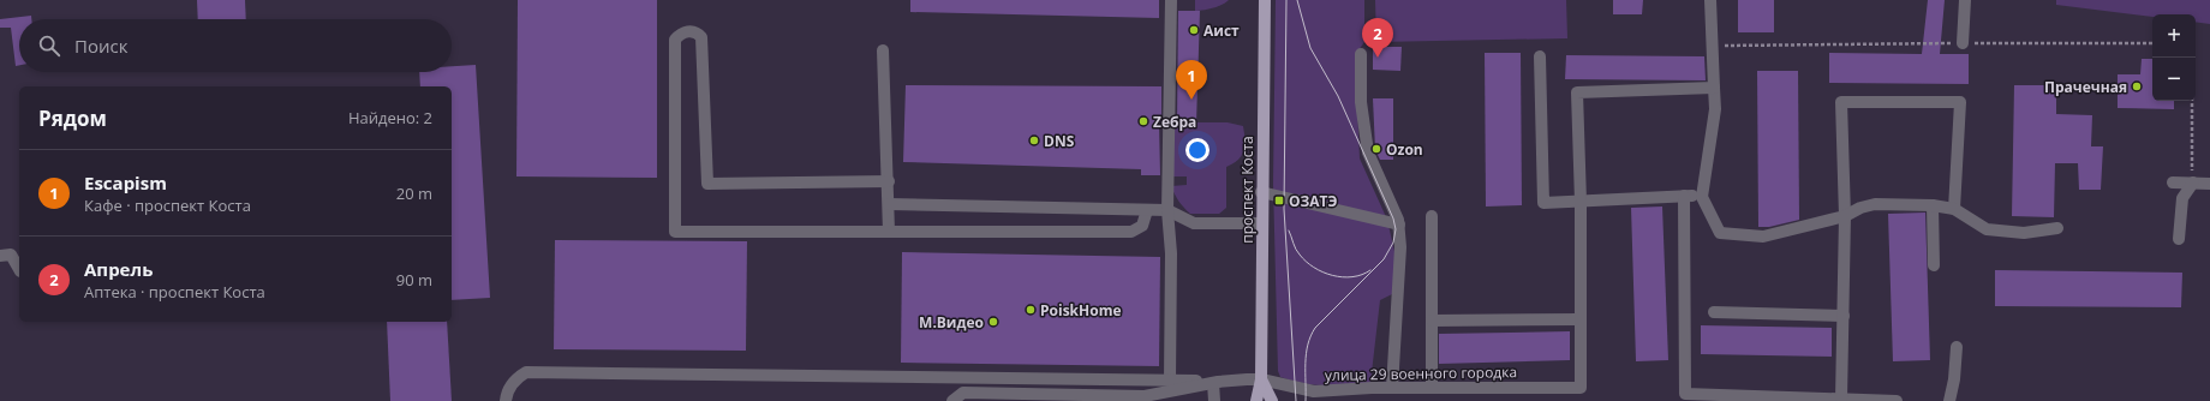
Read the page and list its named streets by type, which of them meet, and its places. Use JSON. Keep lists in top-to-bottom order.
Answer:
{
  "streets": {
    "main road": ["проспект Коста"],
    "street": ["улица 29 военного городка"]
  },
  "crossings": [
    ["проспект Коста", "улица 29 военного городка"]
  ],
  "places": {
    "other": [
      "Аист",
      "Прачечная",
      "Zeбра",
      "DNS",
      "Ozon",
      "PoiskHome",
      "M.Видео"
    ],
    "transit": ["ОЗАТЭ"]
  },
  "page": {
    "map_buttons": ["+", "−"],
    "pins": ["2", "1"],
    "search": "Поиск",
    "heading": ["Рядом", "Найдено: 2"],
    "list": [
      {
        "mark": "1",
        "name": "Escapism",
        "note": "Кафе · проспект Коста",
        "value": "20 m"
      },
      {
        "mark": "2",
        "name": "Апрель",
        "note": "Аптека · проспект Коста",
        "value": "90 m"
      }
    ]
  }
}
